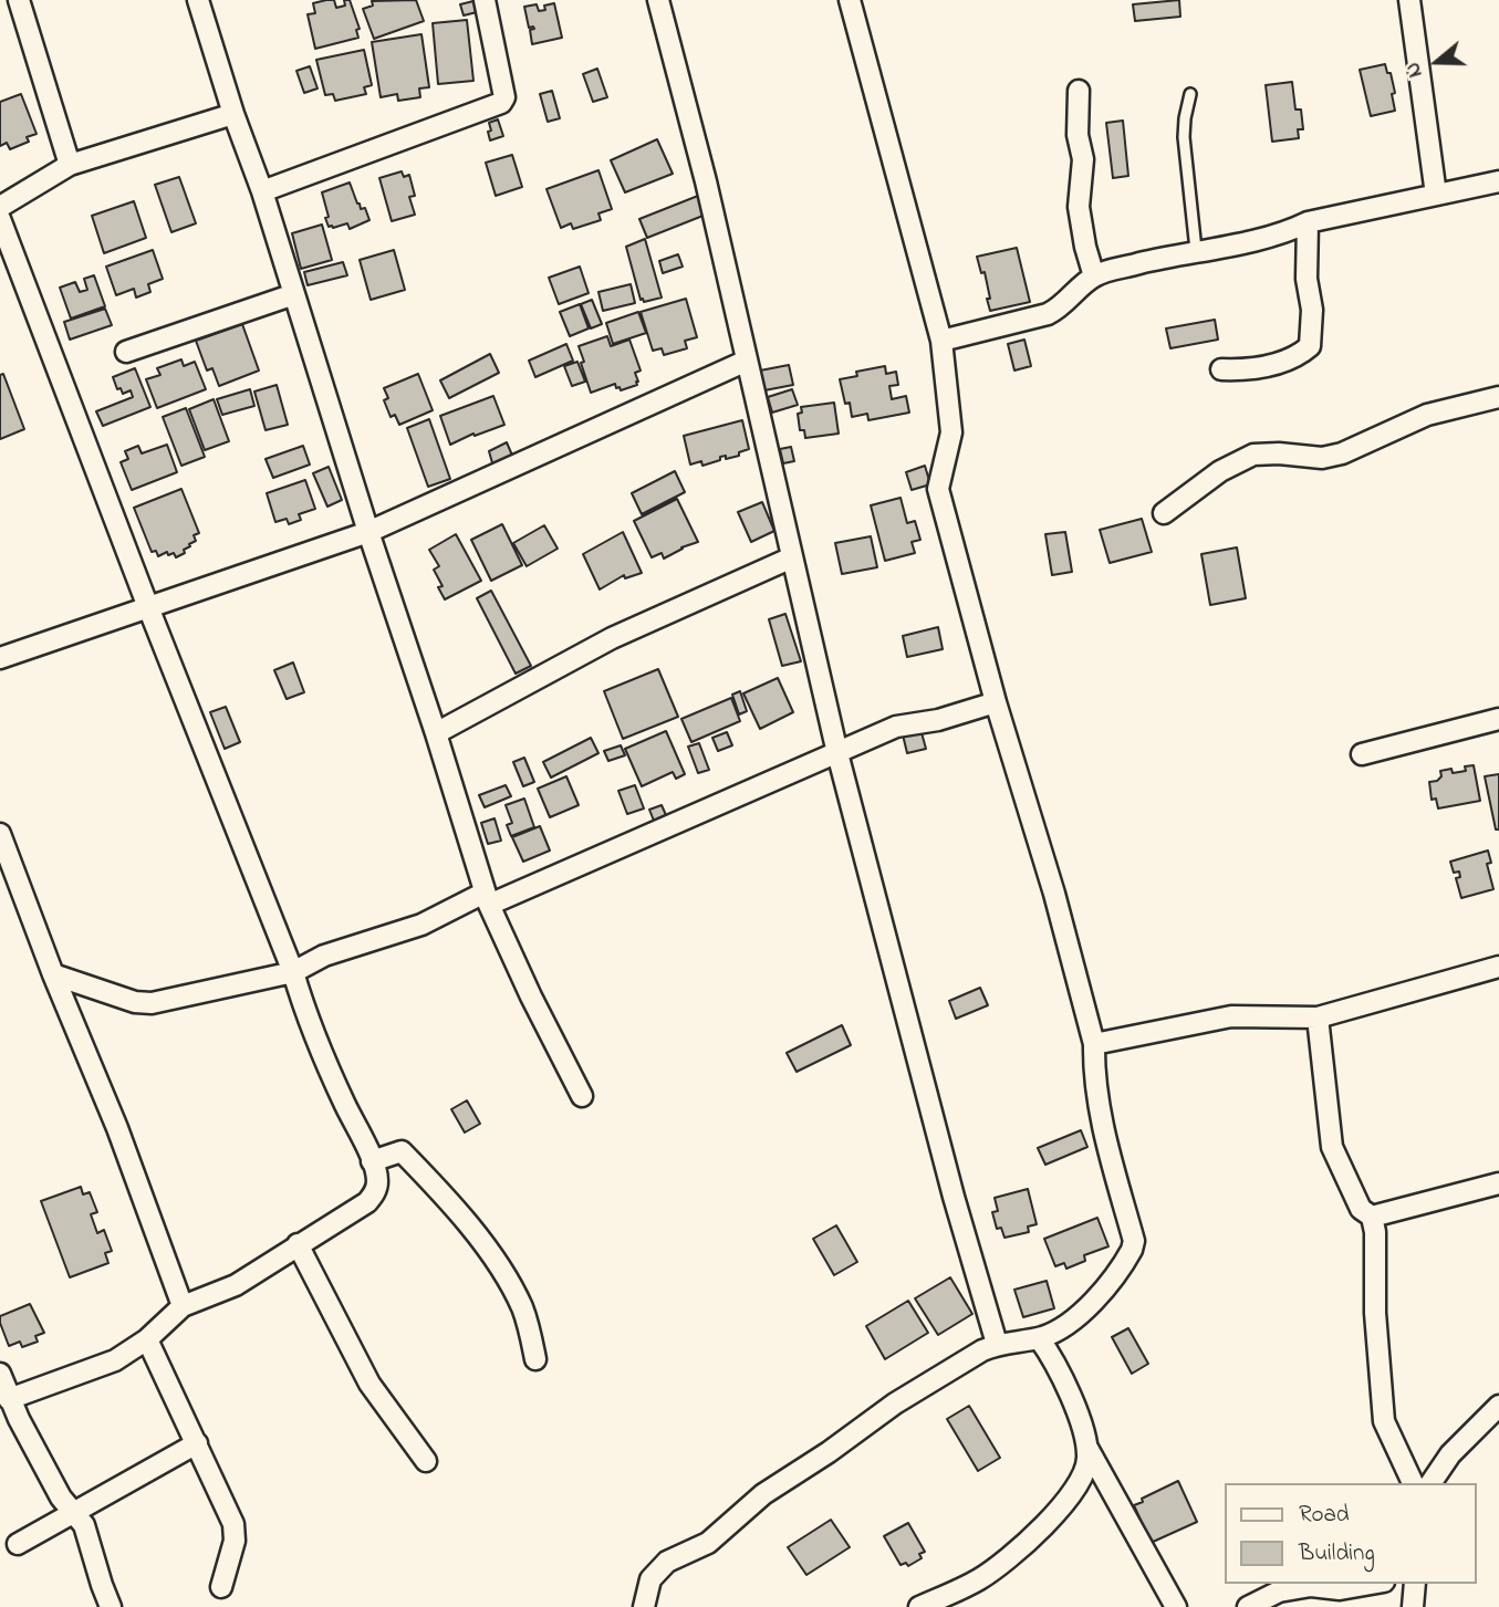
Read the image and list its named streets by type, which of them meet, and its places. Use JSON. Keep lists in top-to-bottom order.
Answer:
{
  "legend": ["Road", "Building"],
  "north": "left"
}
